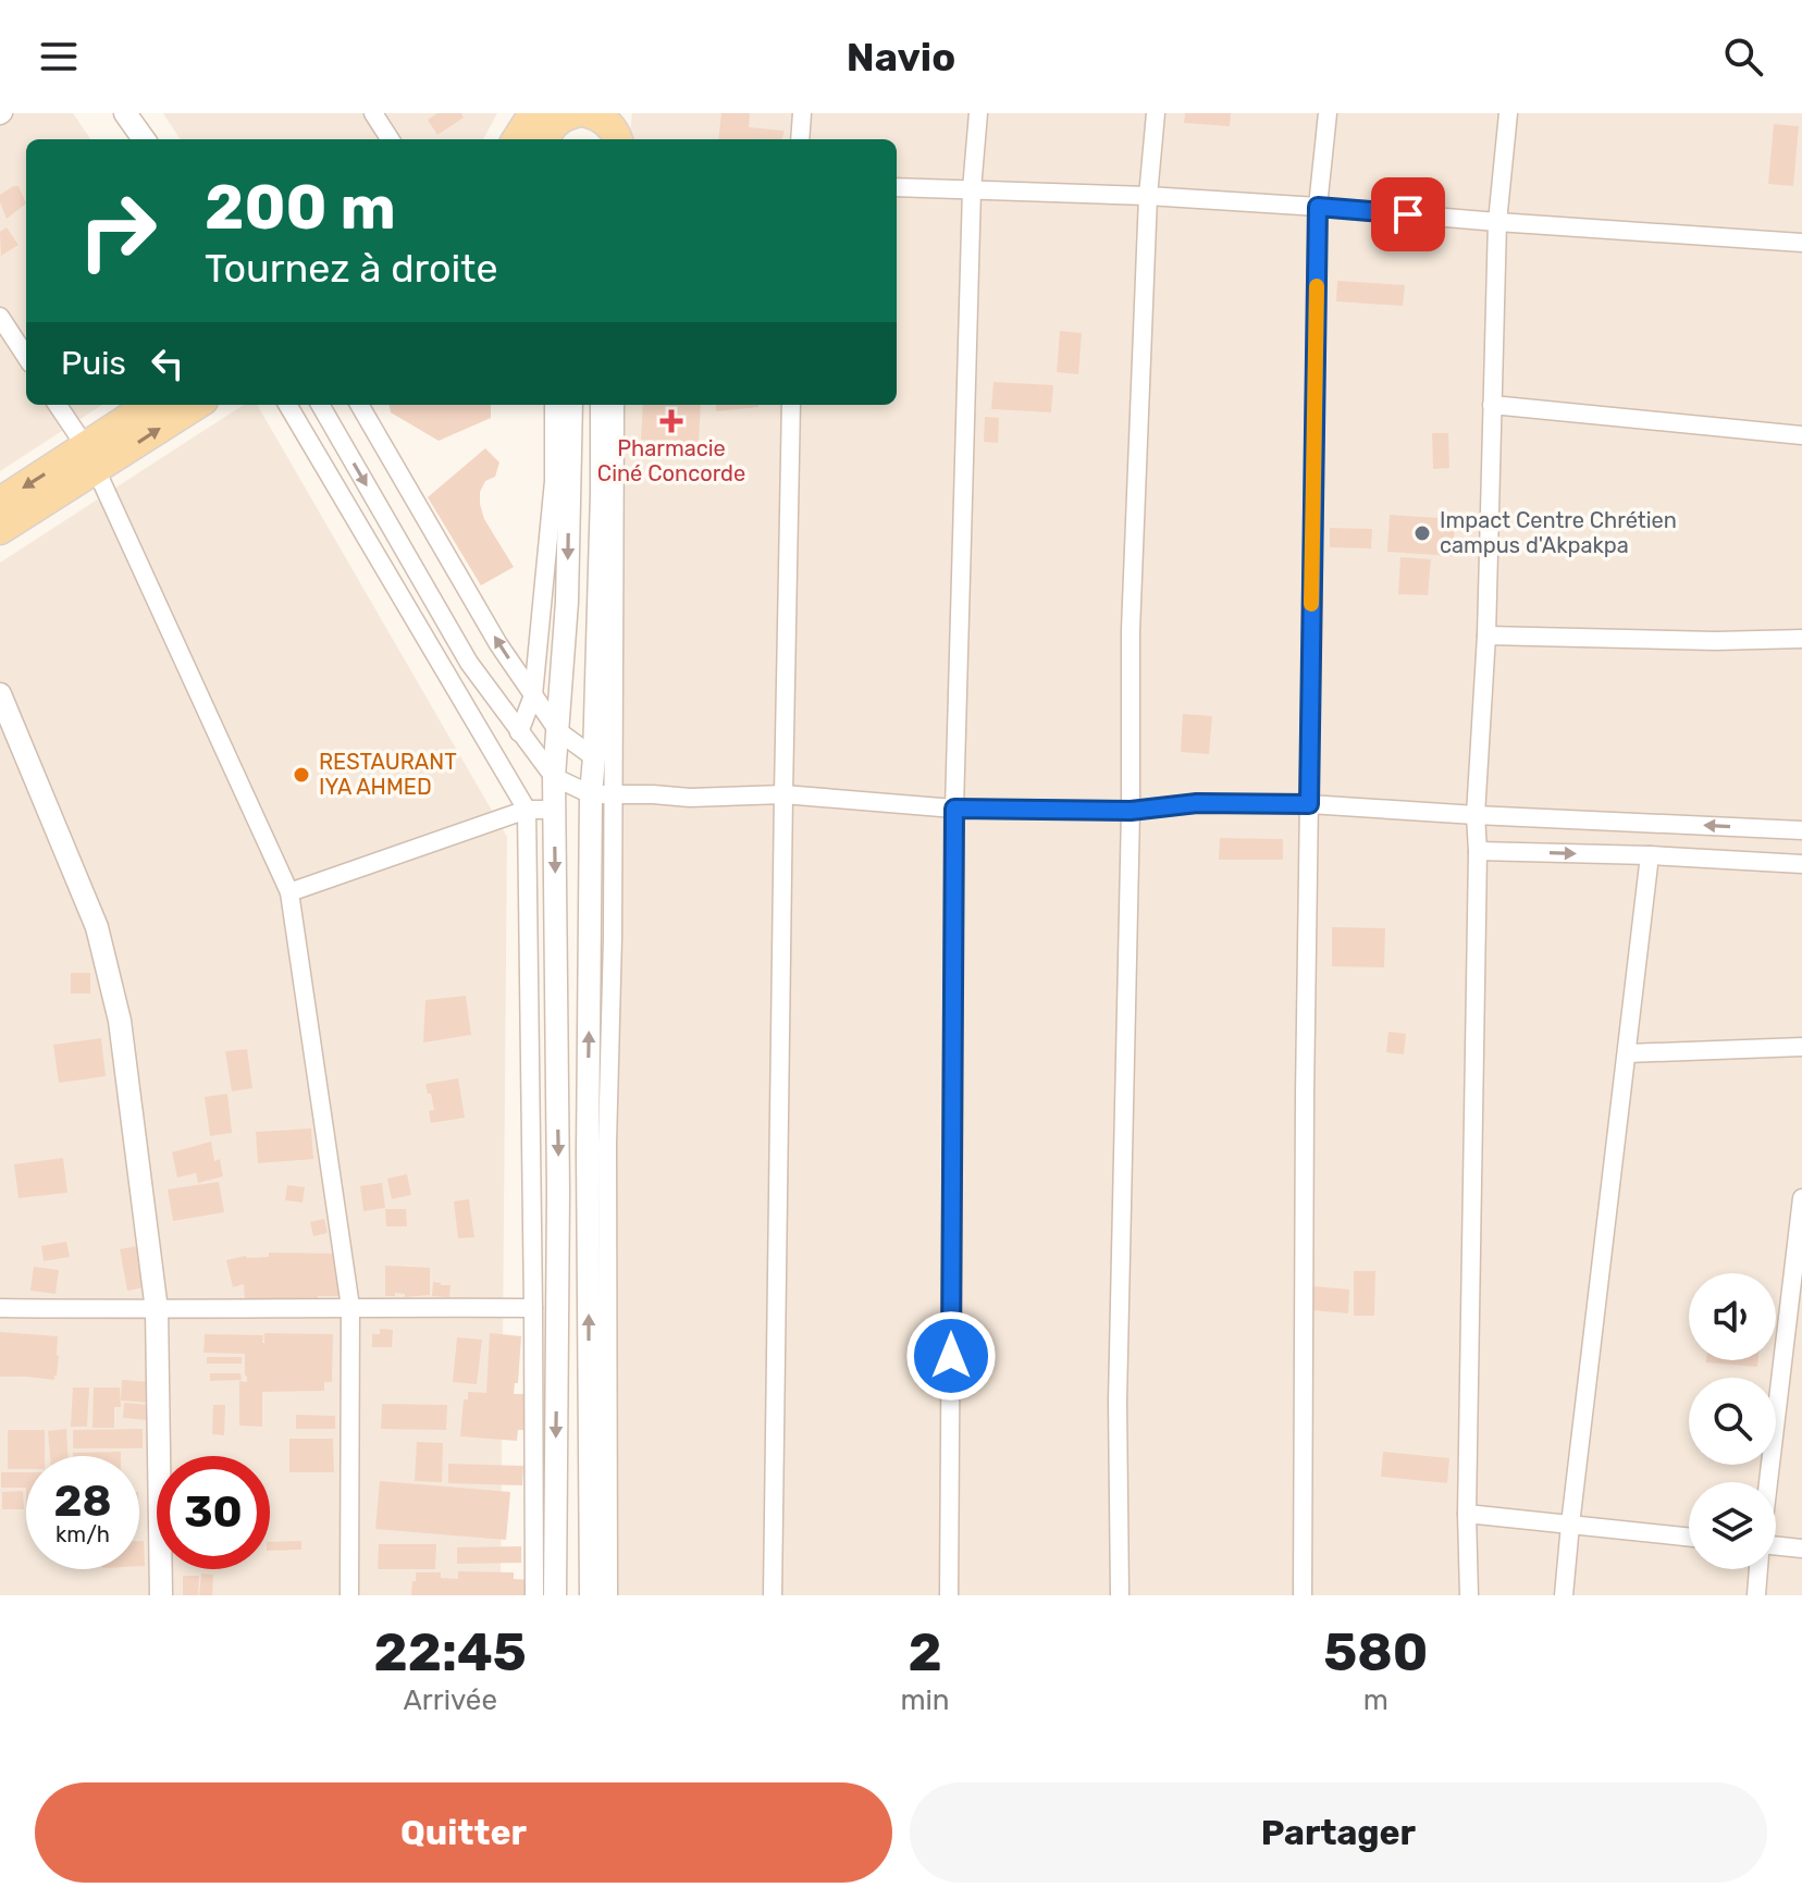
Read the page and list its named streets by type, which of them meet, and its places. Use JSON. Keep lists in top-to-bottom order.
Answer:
{
  "places": {
    "health": ["Pharmacie Ciné Concorde"],
    "other": ["Impact Centre Chrétien campus d'Akpakpa", "RESTAURANT IYA AHMED"]
  },
  "page": {
    "header": "Navio",
    "turn": ["200 m", "Tournez à droite"],
    "then": "Puis",
    "speed": "28 km/h",
    "limit": "30",
    "eta": [
      "22:45",
      "Arrivée",
      "2",
      "min",
      "580",
      "m"
    ],
    "buttons": ["Quitter", "Partager"]
  }
}
